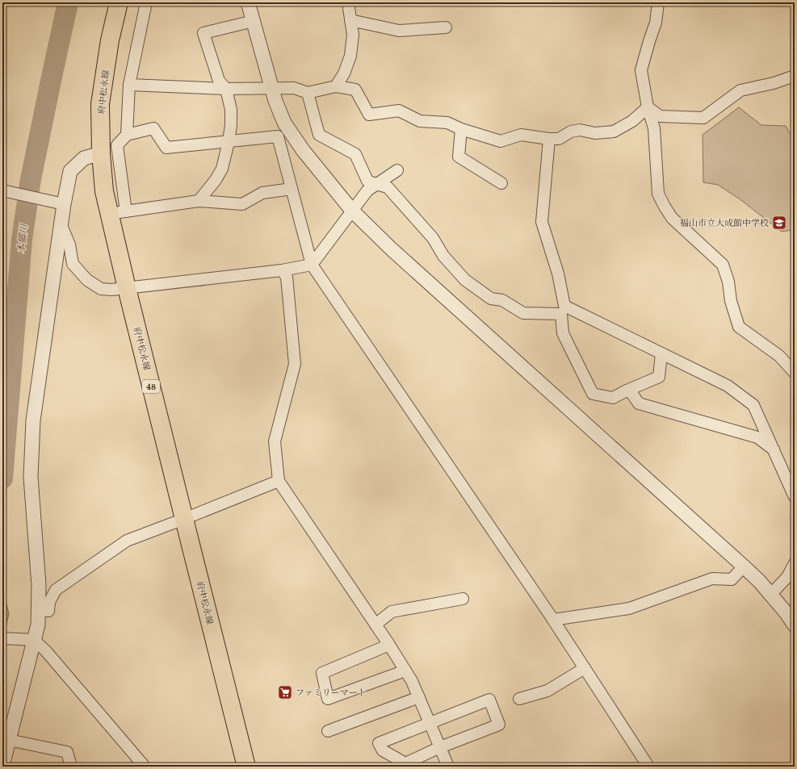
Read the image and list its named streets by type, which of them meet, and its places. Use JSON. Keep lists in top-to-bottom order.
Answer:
{
  "streets": {
    "main road": ["府中松永線", "48"]
  },
  "water": ["本郷川"],
  "places": {
    "school or university": ["福山市立大成館中学校"],
    "supermarket": ["ファミリーマート"]
  }
}
